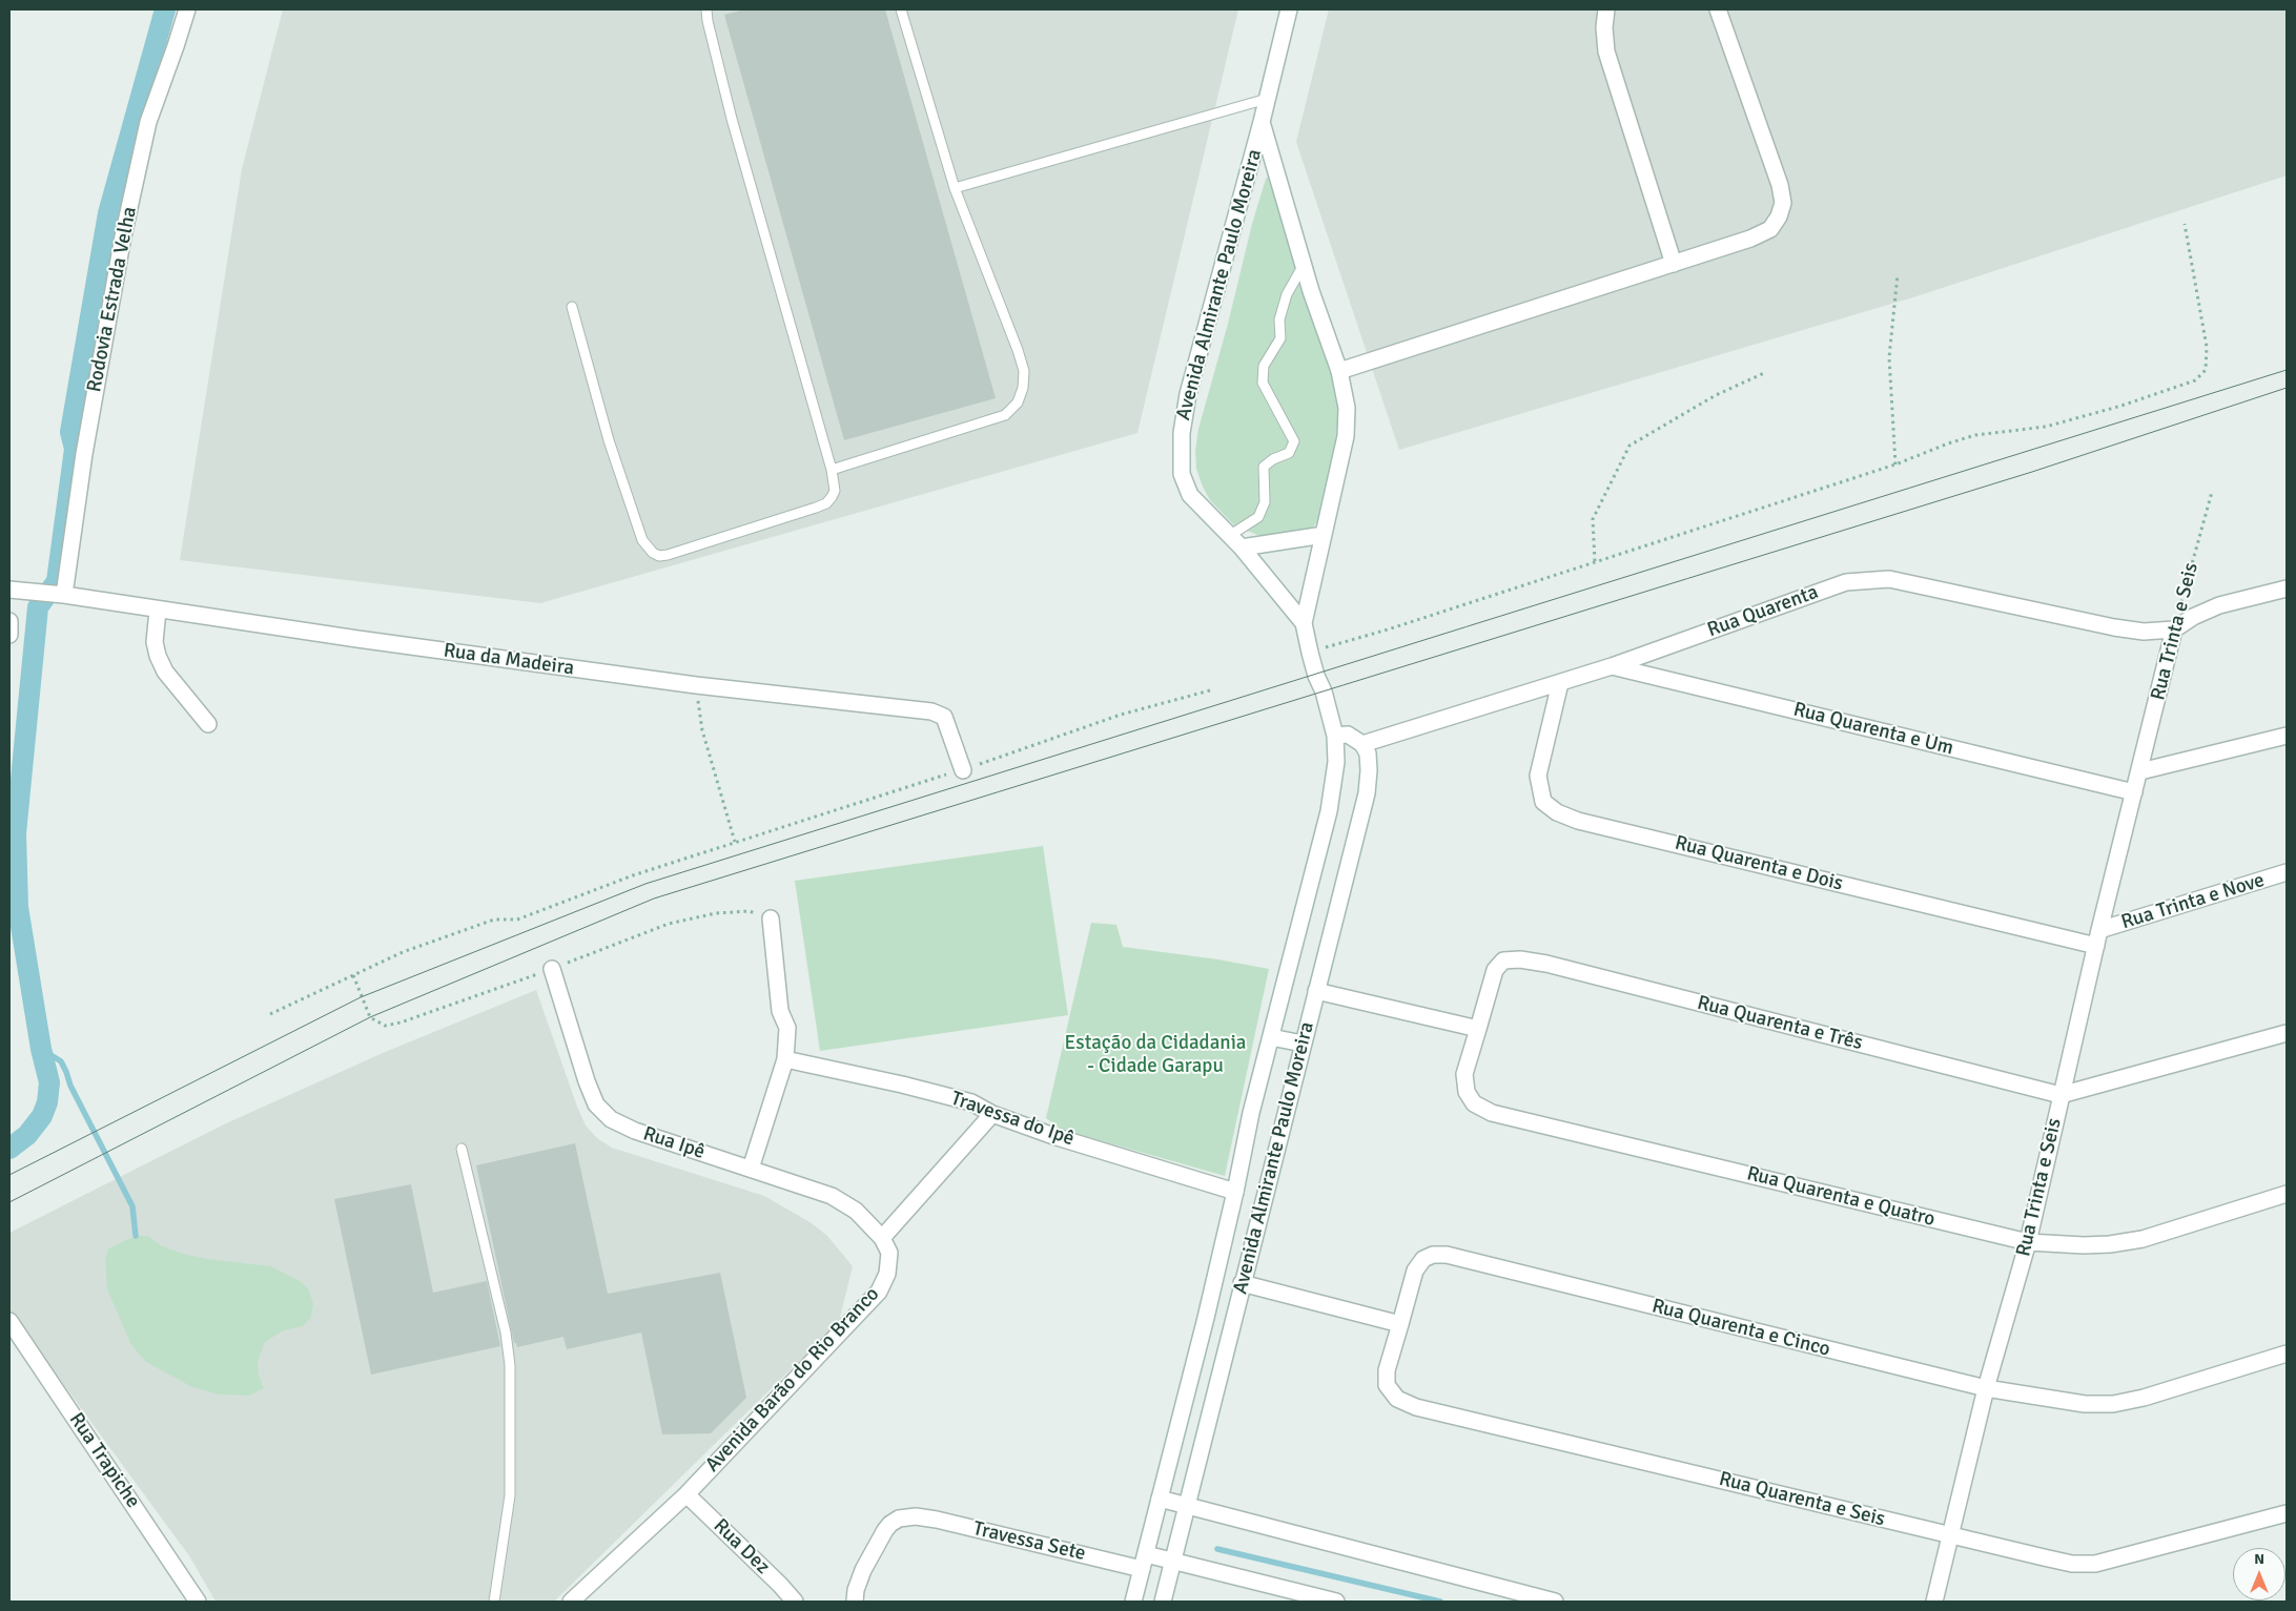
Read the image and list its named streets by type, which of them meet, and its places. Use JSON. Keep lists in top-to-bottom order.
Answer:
{
  "streets": {
    "street": [
      "Avenida Almirante Paulo Moreira",
      "Rodovia Estrada Velha",
      "Rua Quarenta",
      "Rua Trinta e Seis",
      "Rua da Madeira",
      "Rua Quarenta e Um",
      "Rua Quarenta e Dois",
      "Rua Trinta e Nove",
      "Rua Quarenta e Três",
      "Travessa do Ipê",
      "Rua Ipê",
      "Rua Quarenta e Quatro",
      "Rua Quarenta e Cinco",
      "Avenida Barão do Rio Branco",
      "Rua Trapiche",
      "Rua Quarenta e Seis",
      "Travessa Sete",
      "Rua Dez"
    ]
  },
  "crossings": [
    ["Avenida Almirante Paulo Moreira", "Rua Quarenta"],
    ["Avenida Almirante Paulo Moreira", "Travessa do Ipê"],
    ["Avenida Almirante Paulo Moreira", "Travessa Sete"],
    ["Rodovia Estrada Velha", "Rua da Madeira"],
    ["Rua Quarenta", "Rua Trinta e Seis"],
    ["Rua Quarenta", "Rua Quarenta e Um"],
    ["Rua Quarenta", "Rua Quarenta e Dois"],
    ["Rua Trinta e Seis", "Rua Quarenta e Um"],
    ["Rua Trinta e Seis", "Rua Quarenta e Dois"],
    ["Rua Trinta e Seis", "Rua Trinta e Nove"],
    ["Rua Trinta e Seis", "Rua Quarenta e Três"],
    ["Rua Trinta e Seis", "Rua Quarenta e Quatro"],
    ["Rua Trinta e Seis", "Rua Quarenta e Cinco"],
    ["Rua Trinta e Seis", "Rua Quarenta e Seis"],
    ["Rua Quarenta e Dois", "Rua Trinta e Nove"],
    ["Rua Quarenta e Três", "Rua Quarenta e Quatro"],
    ["Rua Ipê", "Avenida Barão do Rio Branco"],
    ["Rua Quarenta e Cinco", "Rua Quarenta e Seis"],
    ["Avenida Barão do Rio Branco", "Rua Dez"]
  ],
  "parks": ["Estação da Cidadania - Cidade Garapu"],
  "north": "top"
}
